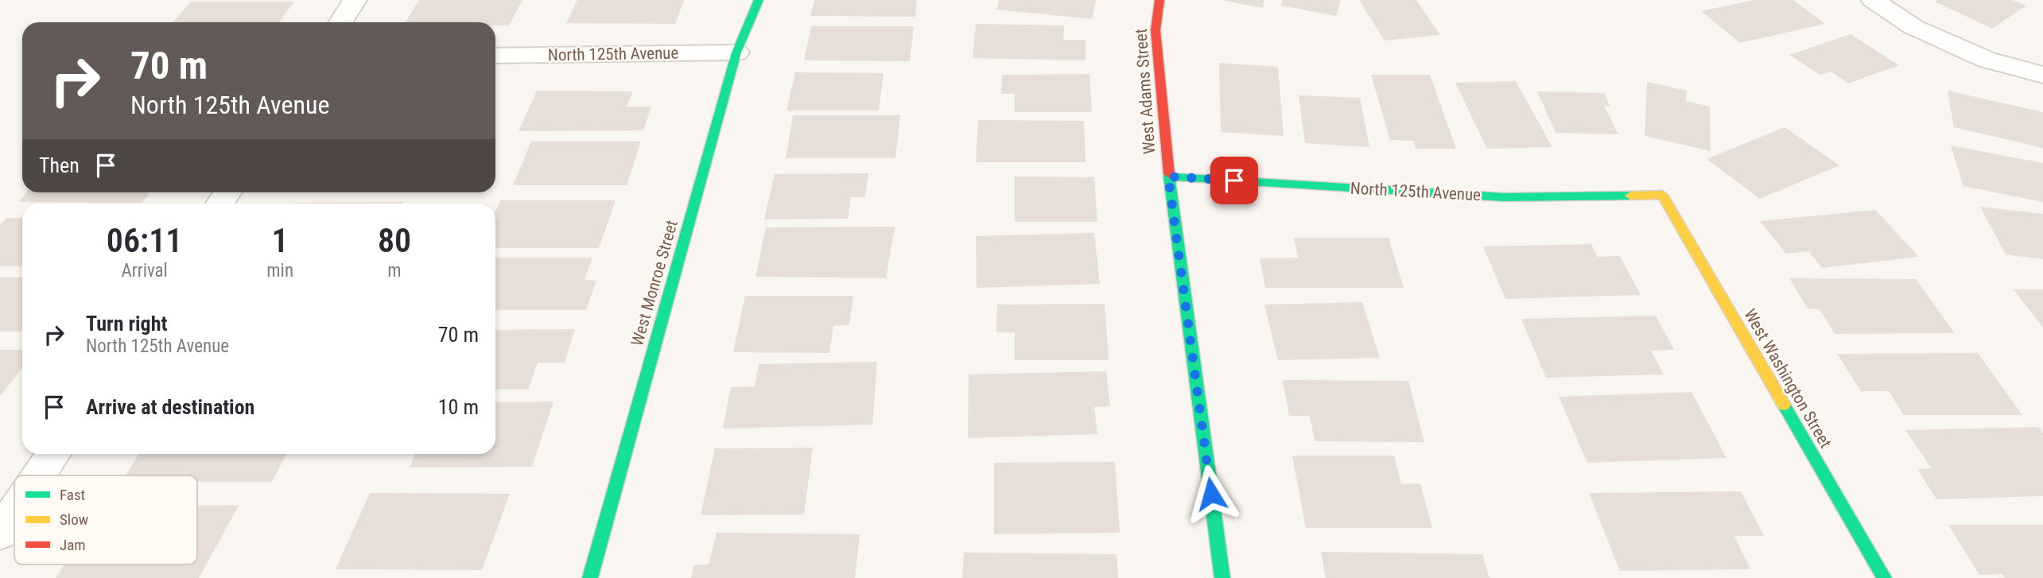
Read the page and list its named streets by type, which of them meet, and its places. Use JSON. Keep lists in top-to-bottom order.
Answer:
{
  "streets": {
    "street": [
      "North 125th Avenue",
      "West Adams Street",
      "West Monroe Street",
      "West Washington Street"
    ]
  },
  "crossings": [
    ["North 125th Avenue", "West Adams Street"],
    ["North 125th Avenue", "West Monroe Street"],
    ["North 125th Avenue", "West Washington Street"]
  ],
  "legend": ["Fast", "Slow", "Jam"],
  "page": {
    "turn": ["70 m", "North 125th Avenue"],
    "then": "Then",
    "eta": [
      "06:11",
      "Arrival",
      "1",
      "min",
      "80",
      "m"
    ],
    "list": [
      {
        "name": "Turn right",
        "note": "North 125th Avenue",
        "value": "70 m"
      },
      {
        "name": "Arrive at destination",
        "value": "10 m"
      }
    ]
  }
}
